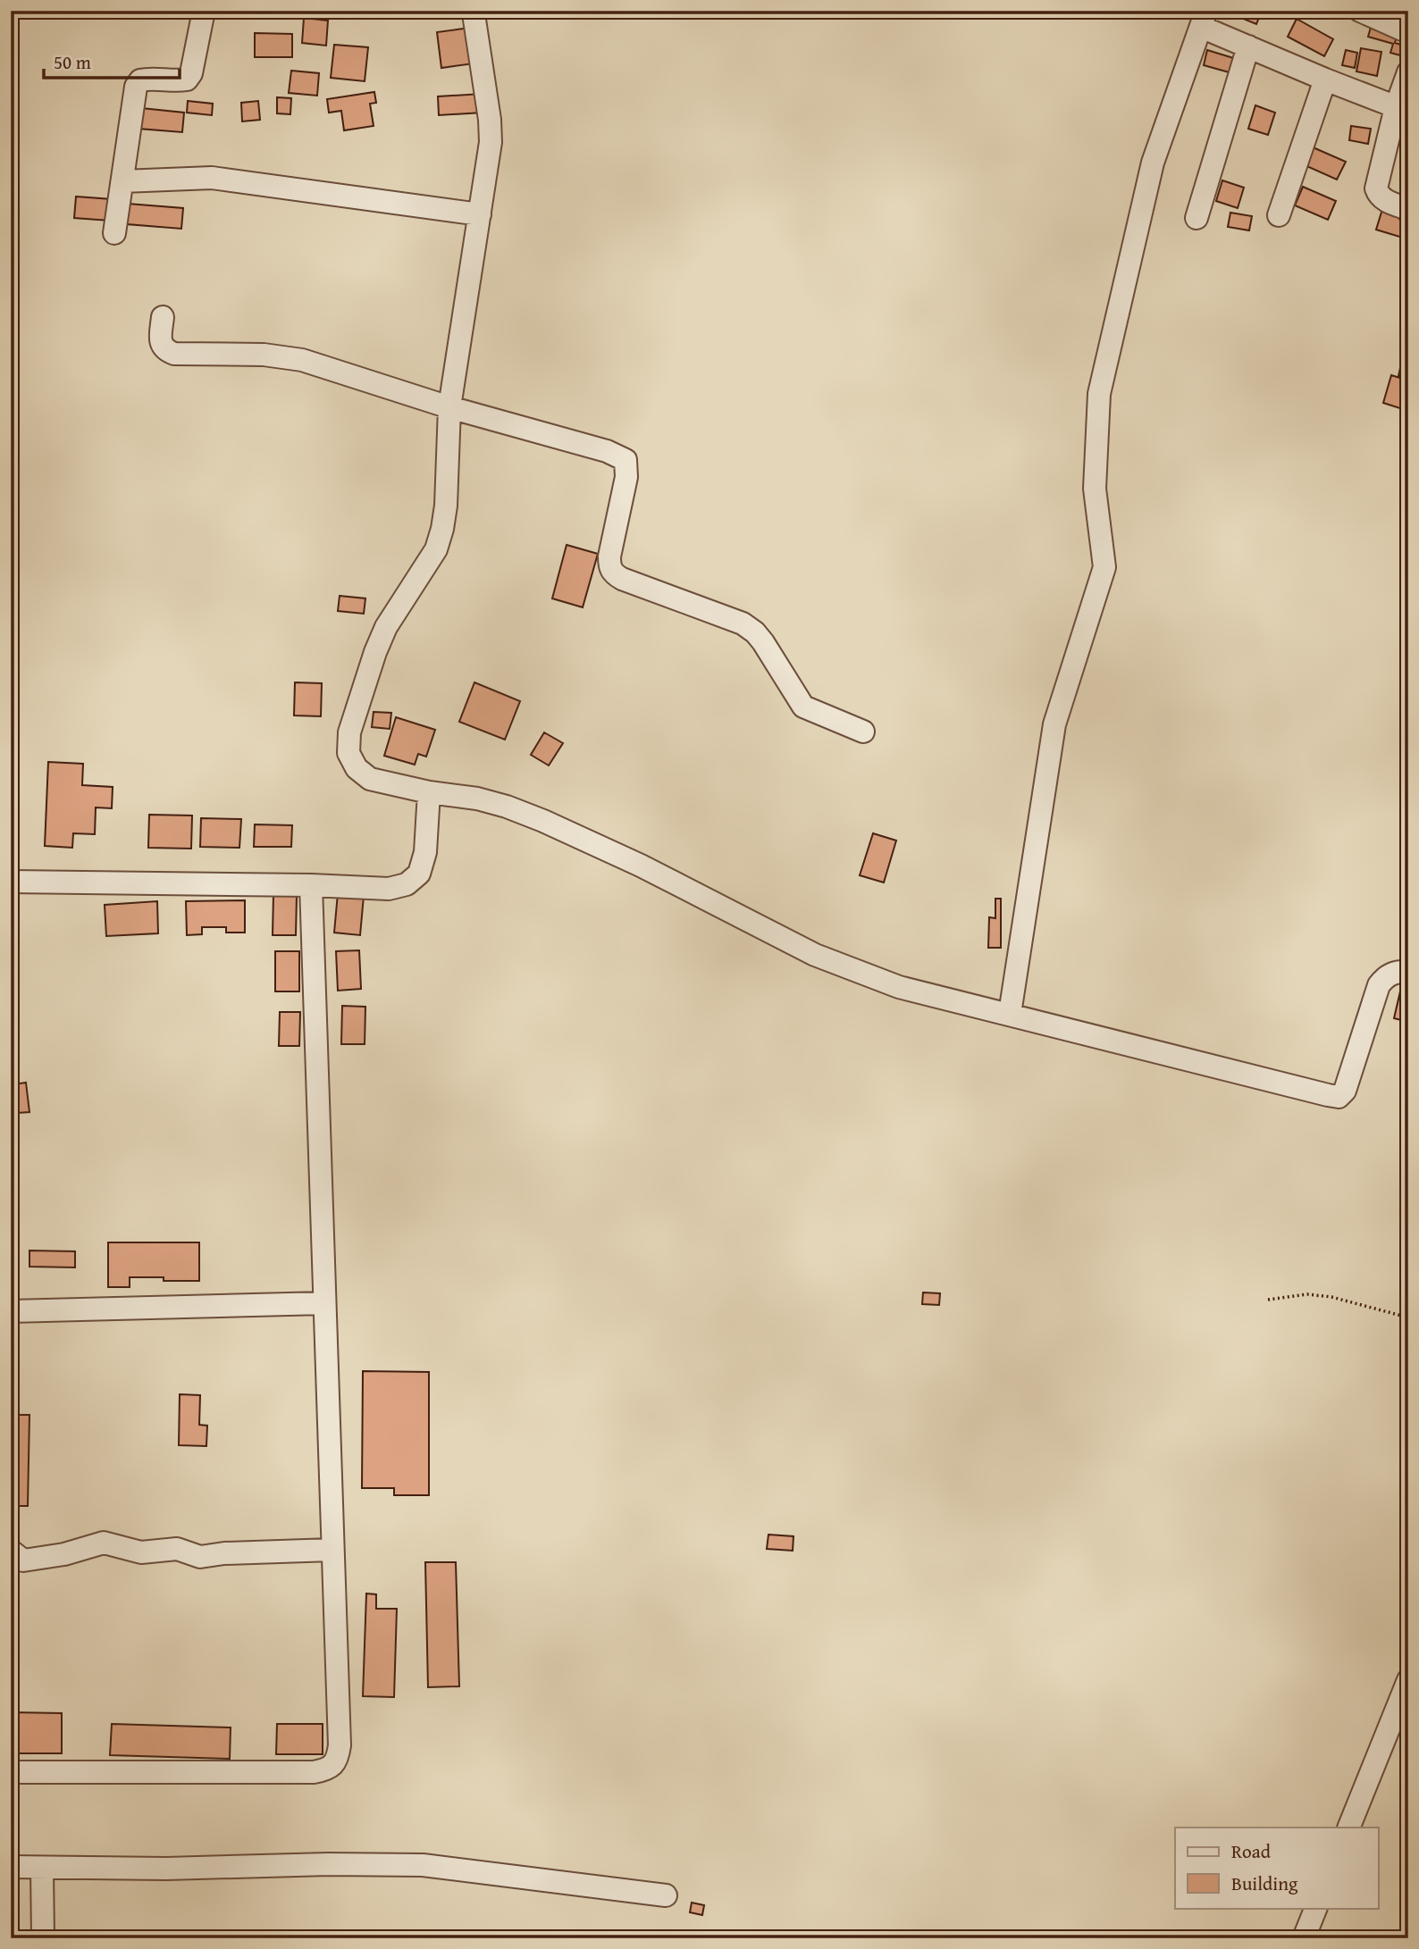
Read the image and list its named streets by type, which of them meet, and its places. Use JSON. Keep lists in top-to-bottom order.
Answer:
{
  "legend": ["Road", "Building"],
  "scale_bar": "50 m"
}
